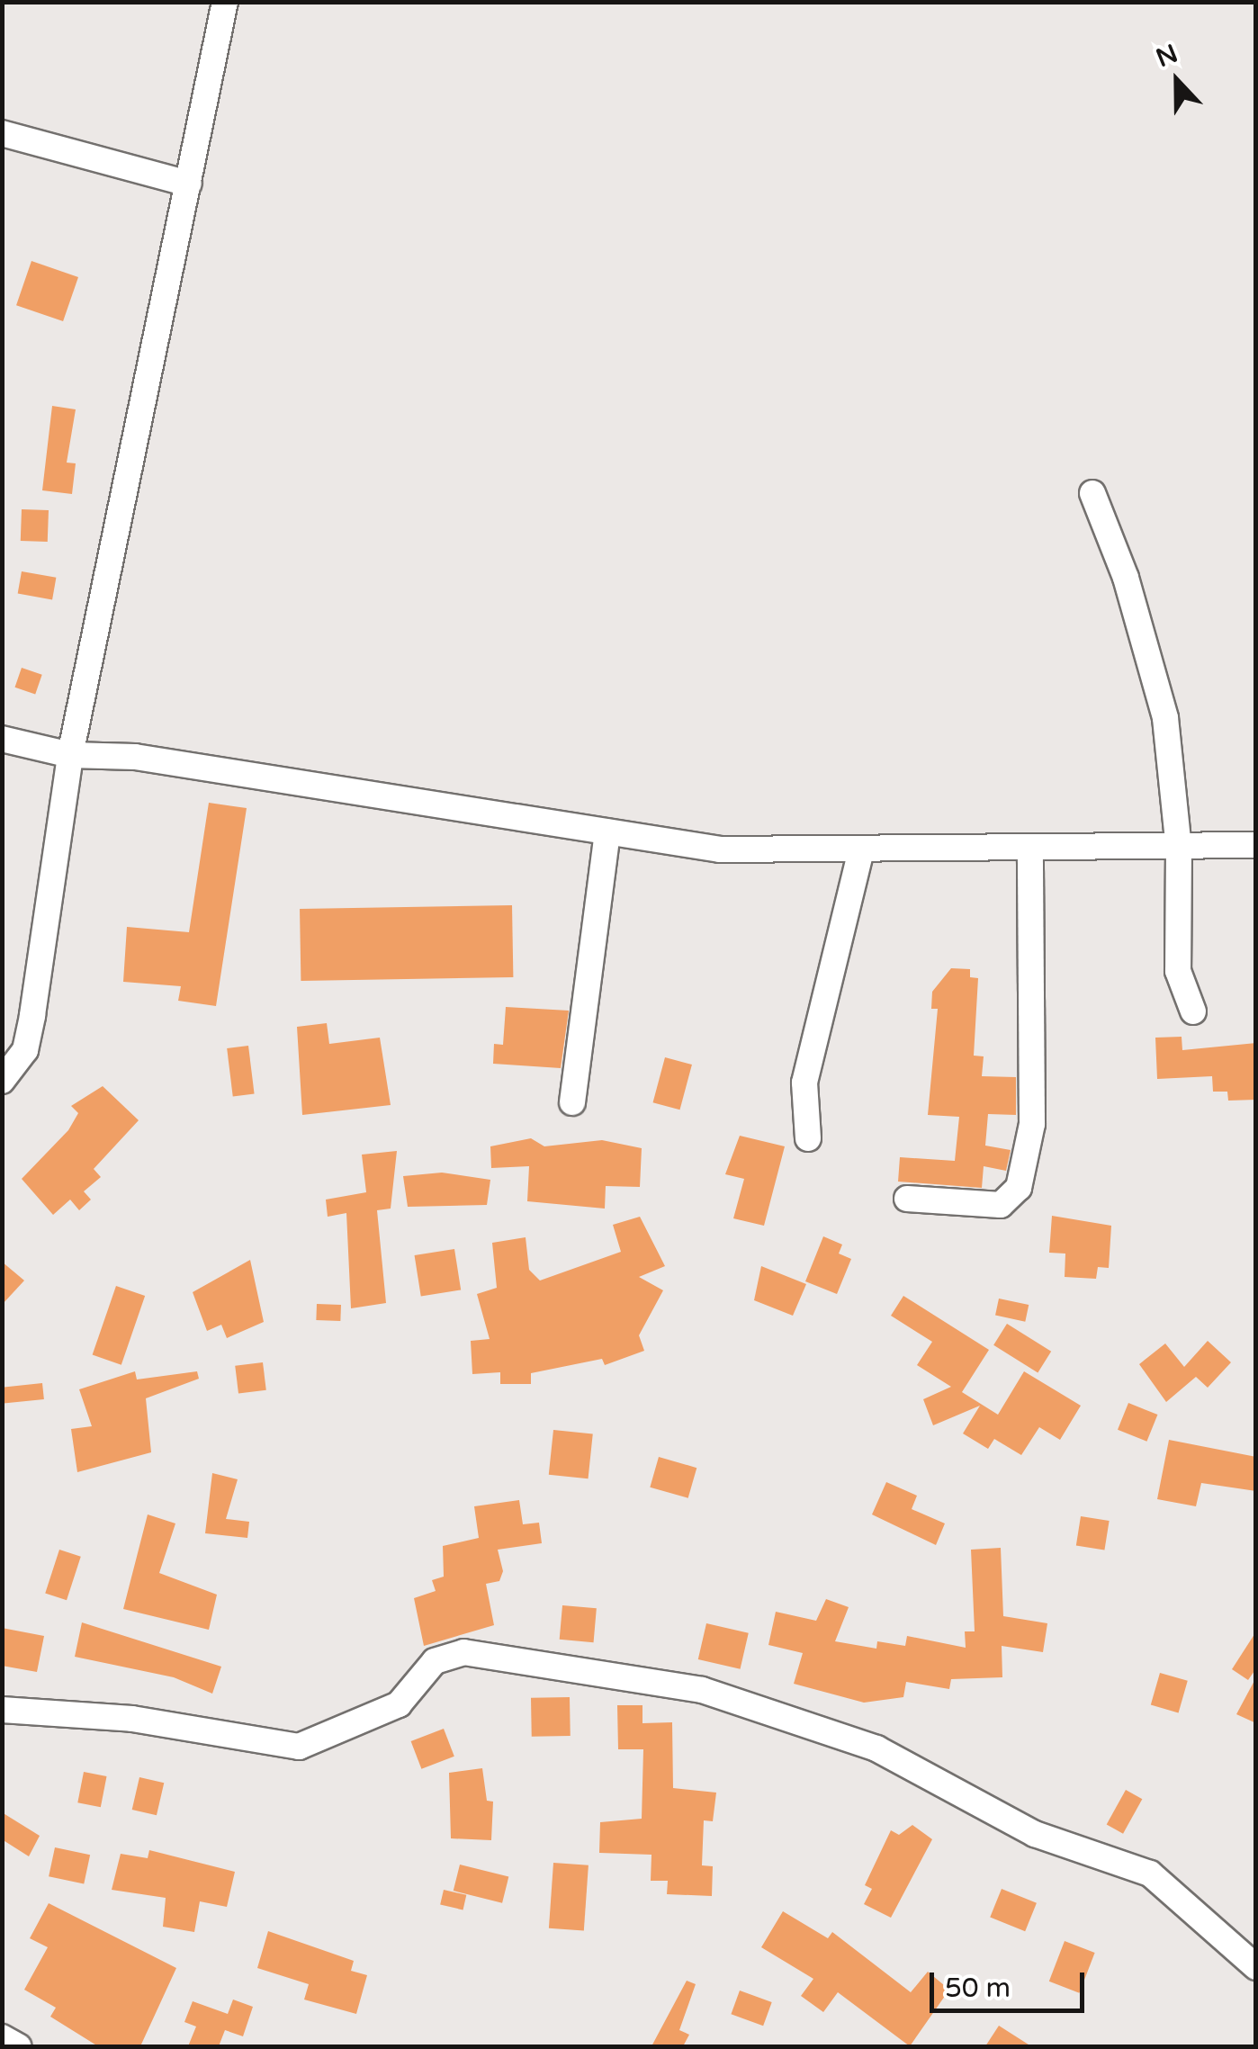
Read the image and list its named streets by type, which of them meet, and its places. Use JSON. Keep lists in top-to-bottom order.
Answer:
{
  "scale_bar": "50 m",
  "north": "top"
}
